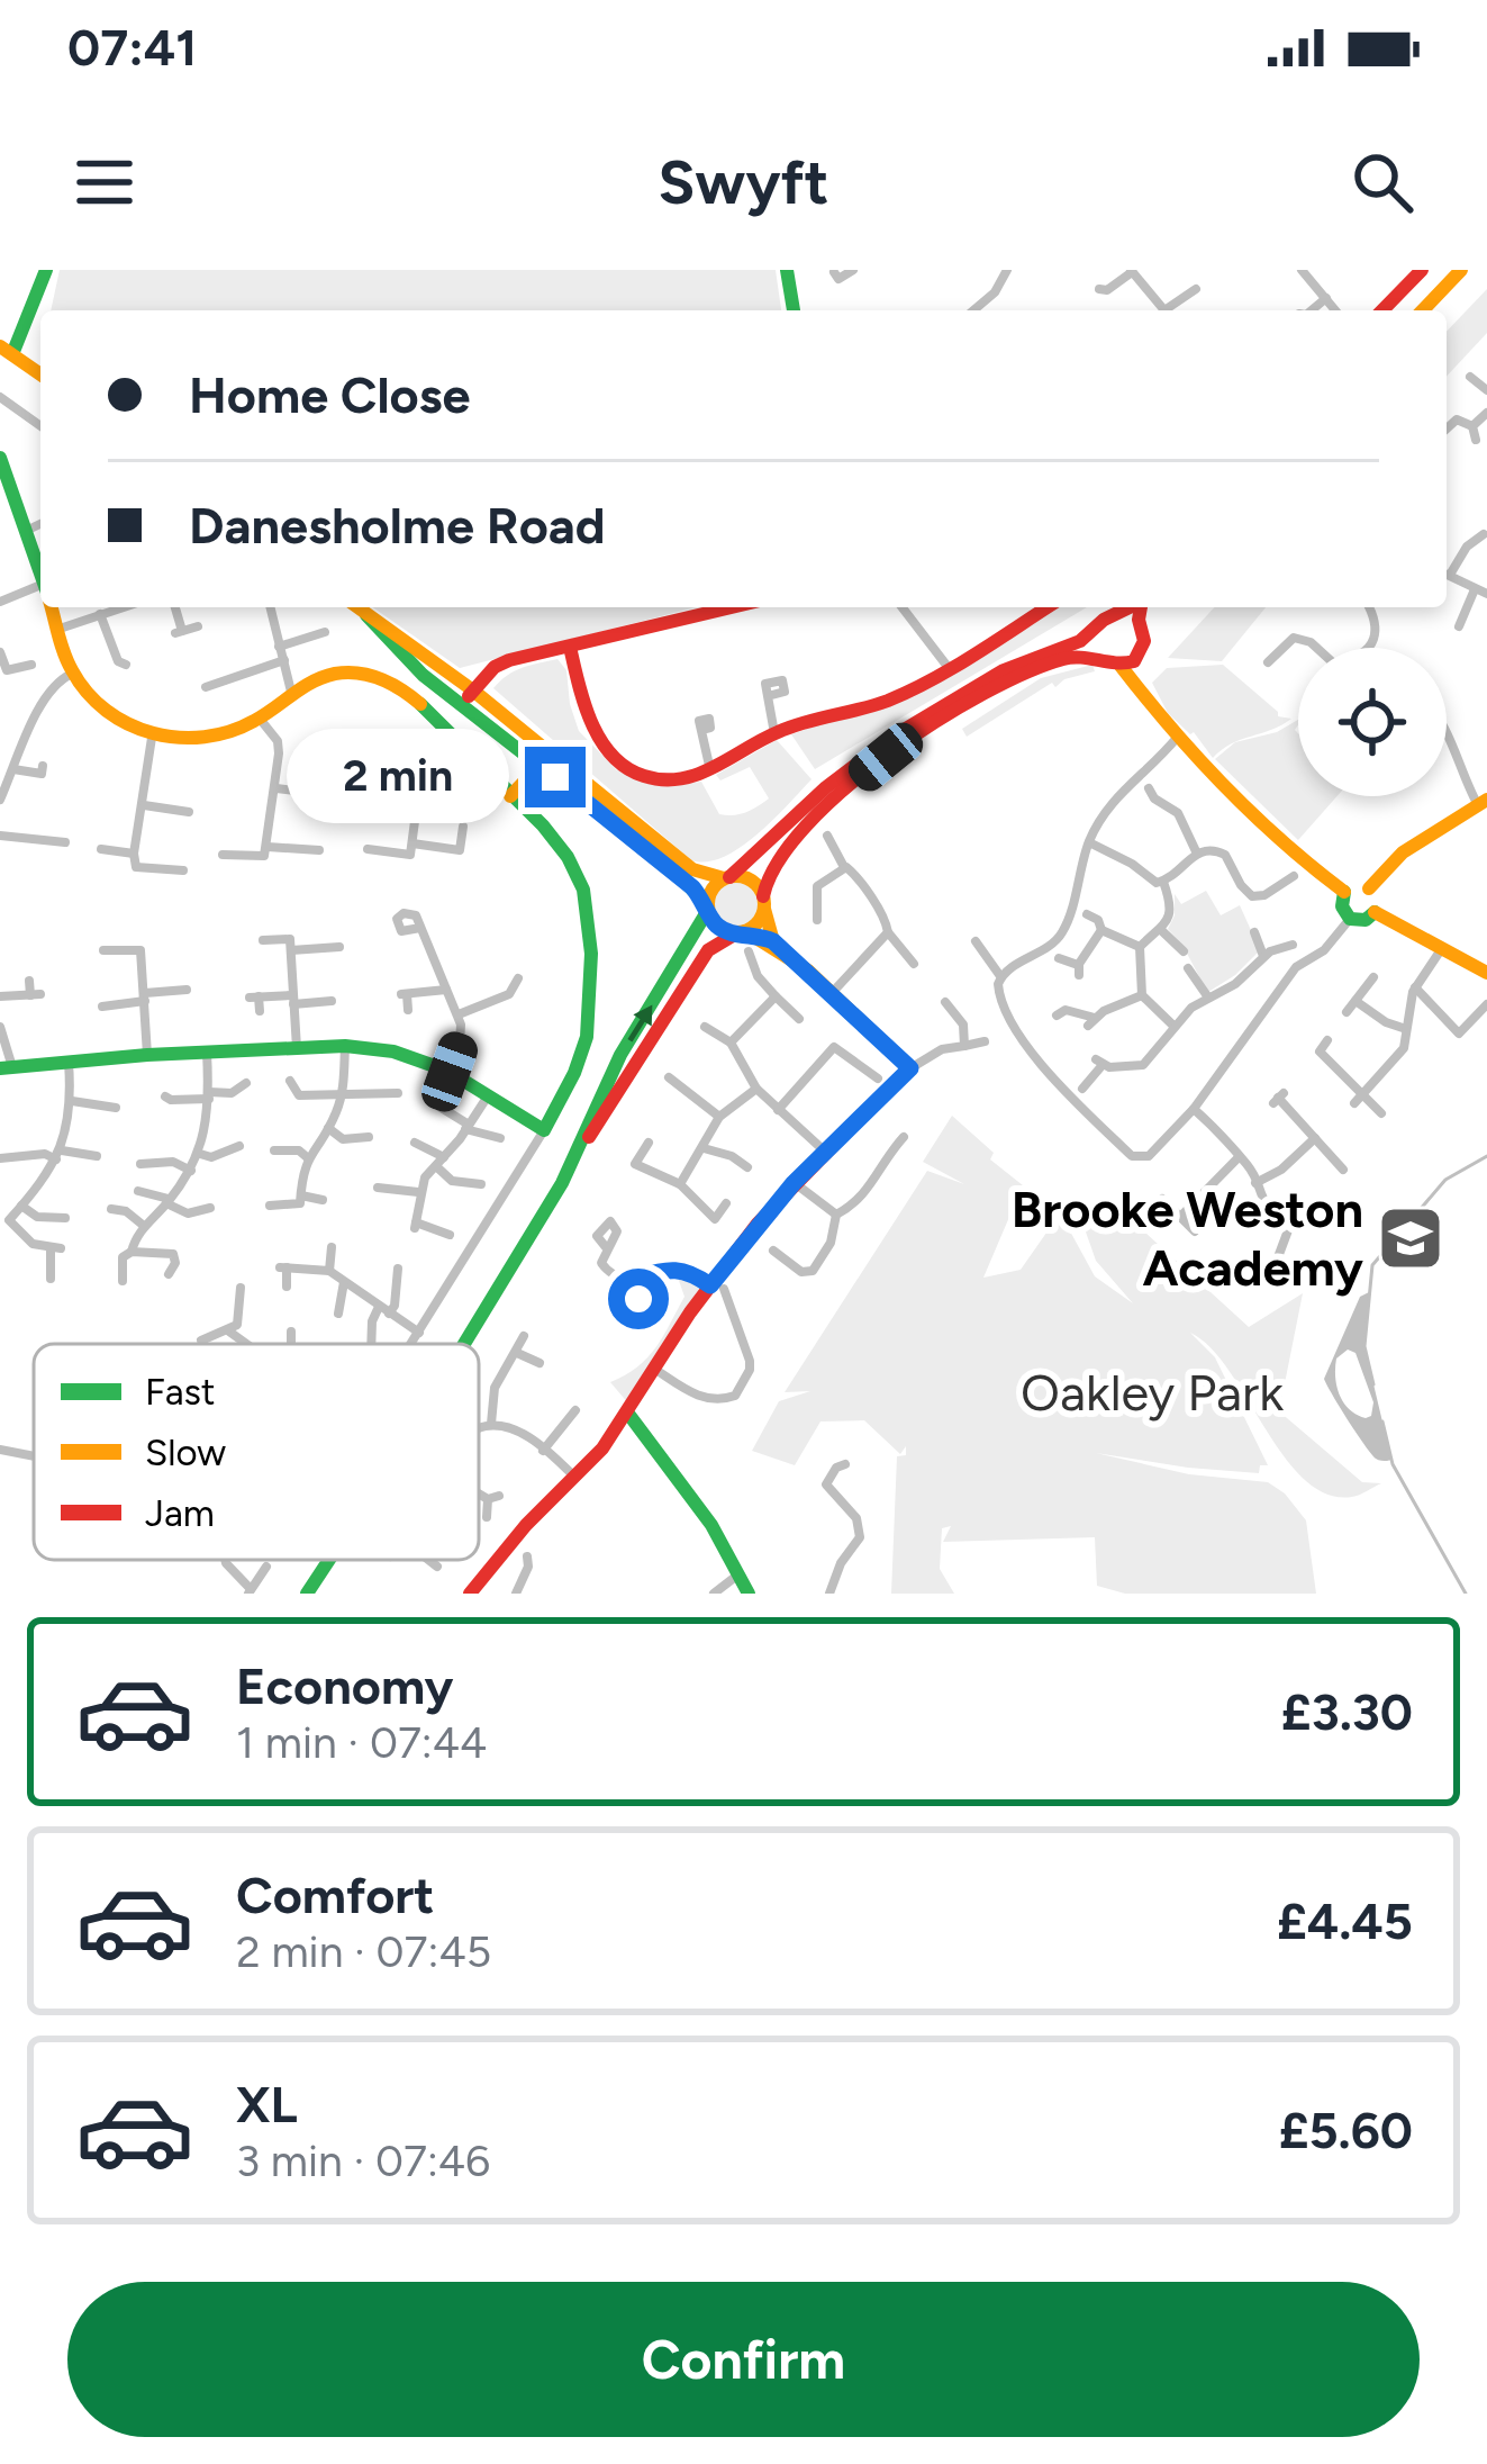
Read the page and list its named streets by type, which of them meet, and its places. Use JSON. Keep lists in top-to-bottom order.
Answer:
{
  "parks": ["Oakley Park"],
  "places": {
    "school or university": ["Brooke Weston Academy"]
  },
  "legend": ["Fast", "Slow", "Jam"],
  "page": {
    "status": "07:41",
    "header": "Swyft",
    "banner": ["Home Close", "Danesholme Road"],
    "bubble": "2 min",
    "list": [
      {
        "name": "Economy",
        "note": "1 min · 07:44",
        "value": "£3.30"
      },
      {
        "name": "Comfort",
        "note": "2 min · 07:45",
        "value": "£4.45"
      },
      {
        "name": "XL",
        "note": "3 min · 07:46",
        "value": "£5.60"
      }
    ],
    "buttons": "Confirm"
  }
}
